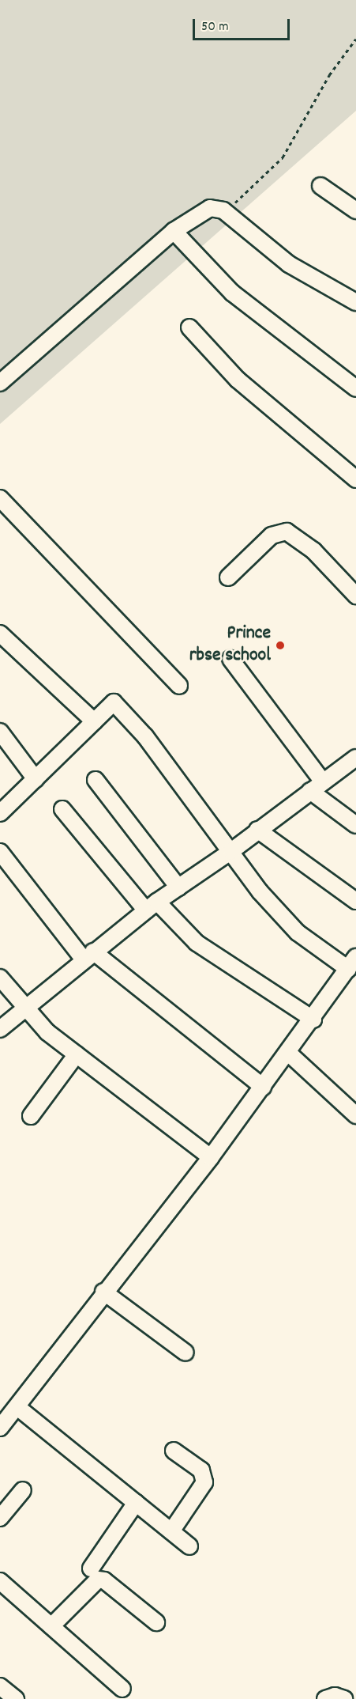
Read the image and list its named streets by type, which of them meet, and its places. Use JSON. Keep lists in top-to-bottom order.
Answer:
{
  "places": ["Prince rbse school"],
  "scale_bar": "50 m"
}
